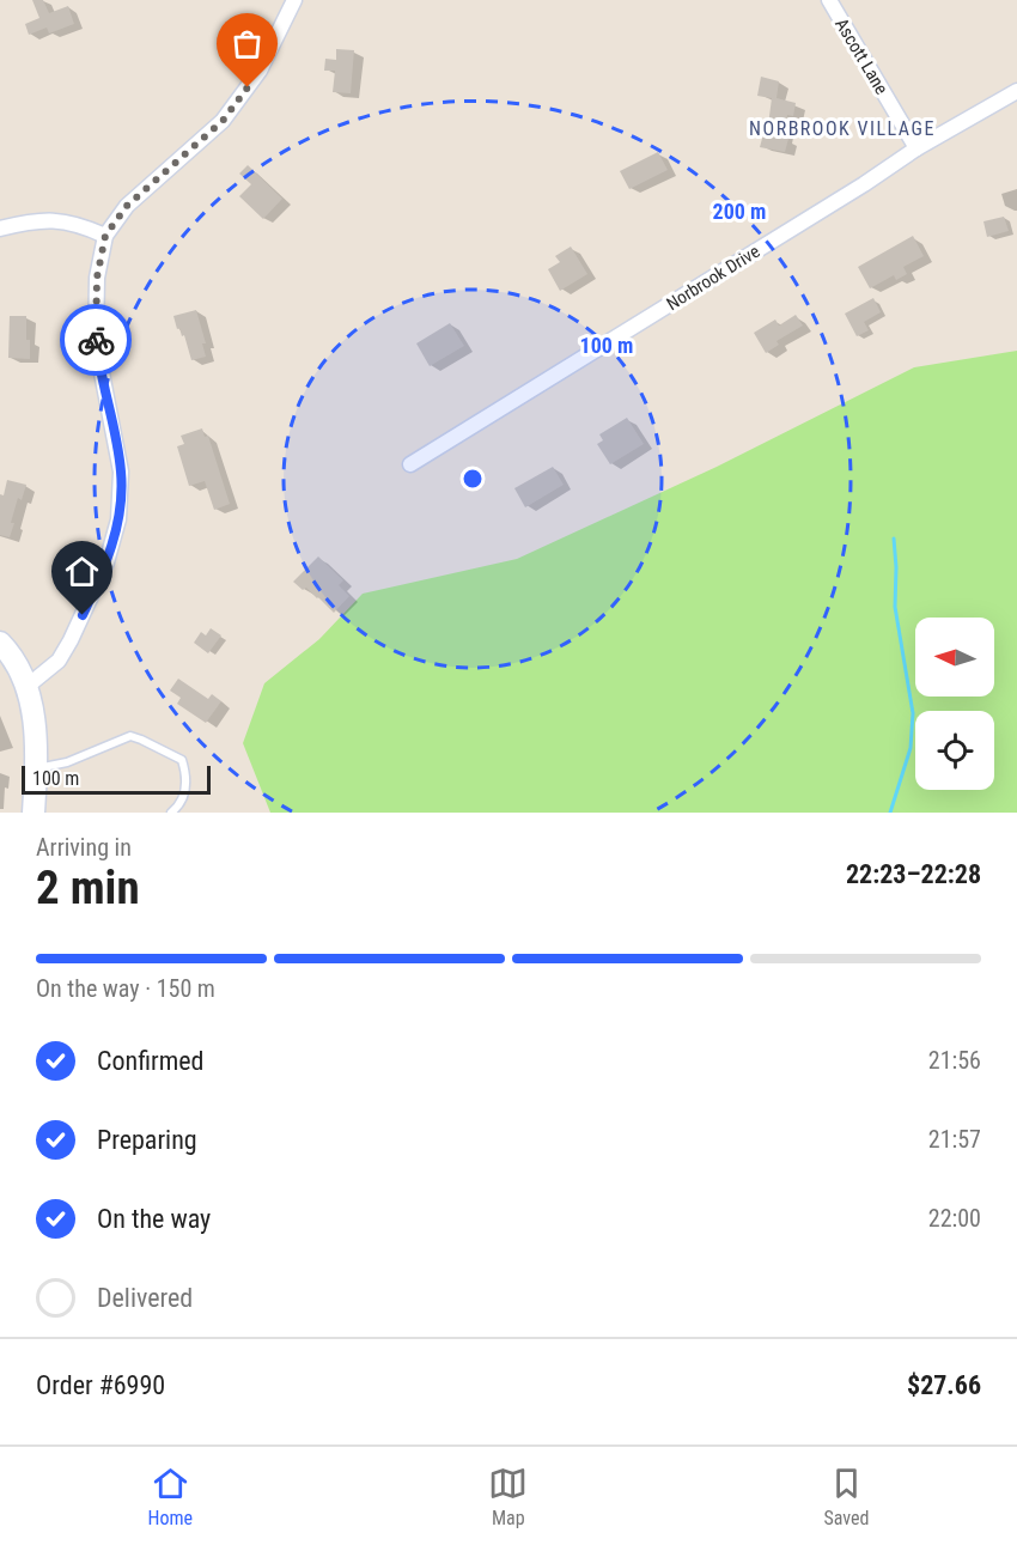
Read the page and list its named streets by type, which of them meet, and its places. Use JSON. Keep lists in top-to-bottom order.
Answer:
{
  "streets": {
    "street": ["Ascott Lane", "Norbrook Drive"]
  },
  "crossings": [
    ["Ascott Lane", "Norbrook Drive"]
  ],
  "districts": ["NORBROOK VILLAGE"],
  "scale_bar": "100 m",
  "north": "left",
  "page": {
    "scale": "100 m",
    "heading": ["2 min", "Arriving in", "22:23–22:28"],
    "panel": ["Order #6990", "$27.66"],
    "bar": "On the way · 150 m",
    "list": [
      ["Confirmed", "21:56"],
      ["Preparing", "21:57"],
      ["On the way", "22:00"],
      "Delivered"
    ],
    "tabs": ["Home", "Map", "Saved"]
  },
  "rings": ["200 m", "100 m"]
}
